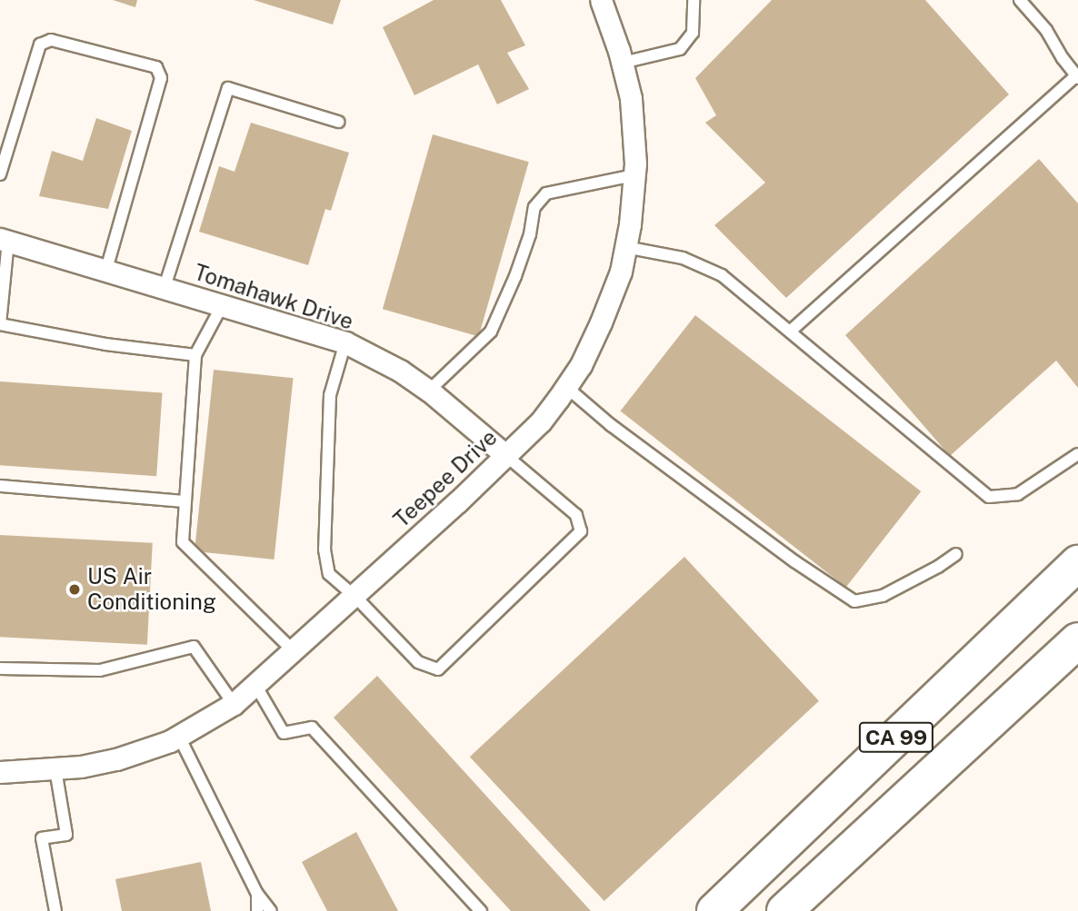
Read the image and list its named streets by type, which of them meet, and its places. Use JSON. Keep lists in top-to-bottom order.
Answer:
{
  "streets": {
    "highway": ["CA 99"],
    "street": ["Tomahawk Drive", "Teepee Drive"]
  },
  "crossings": [
    ["Tomahawk Drive", "Teepee Drive"]
  ],
  "places": ["US Air Conditioning"]
}
